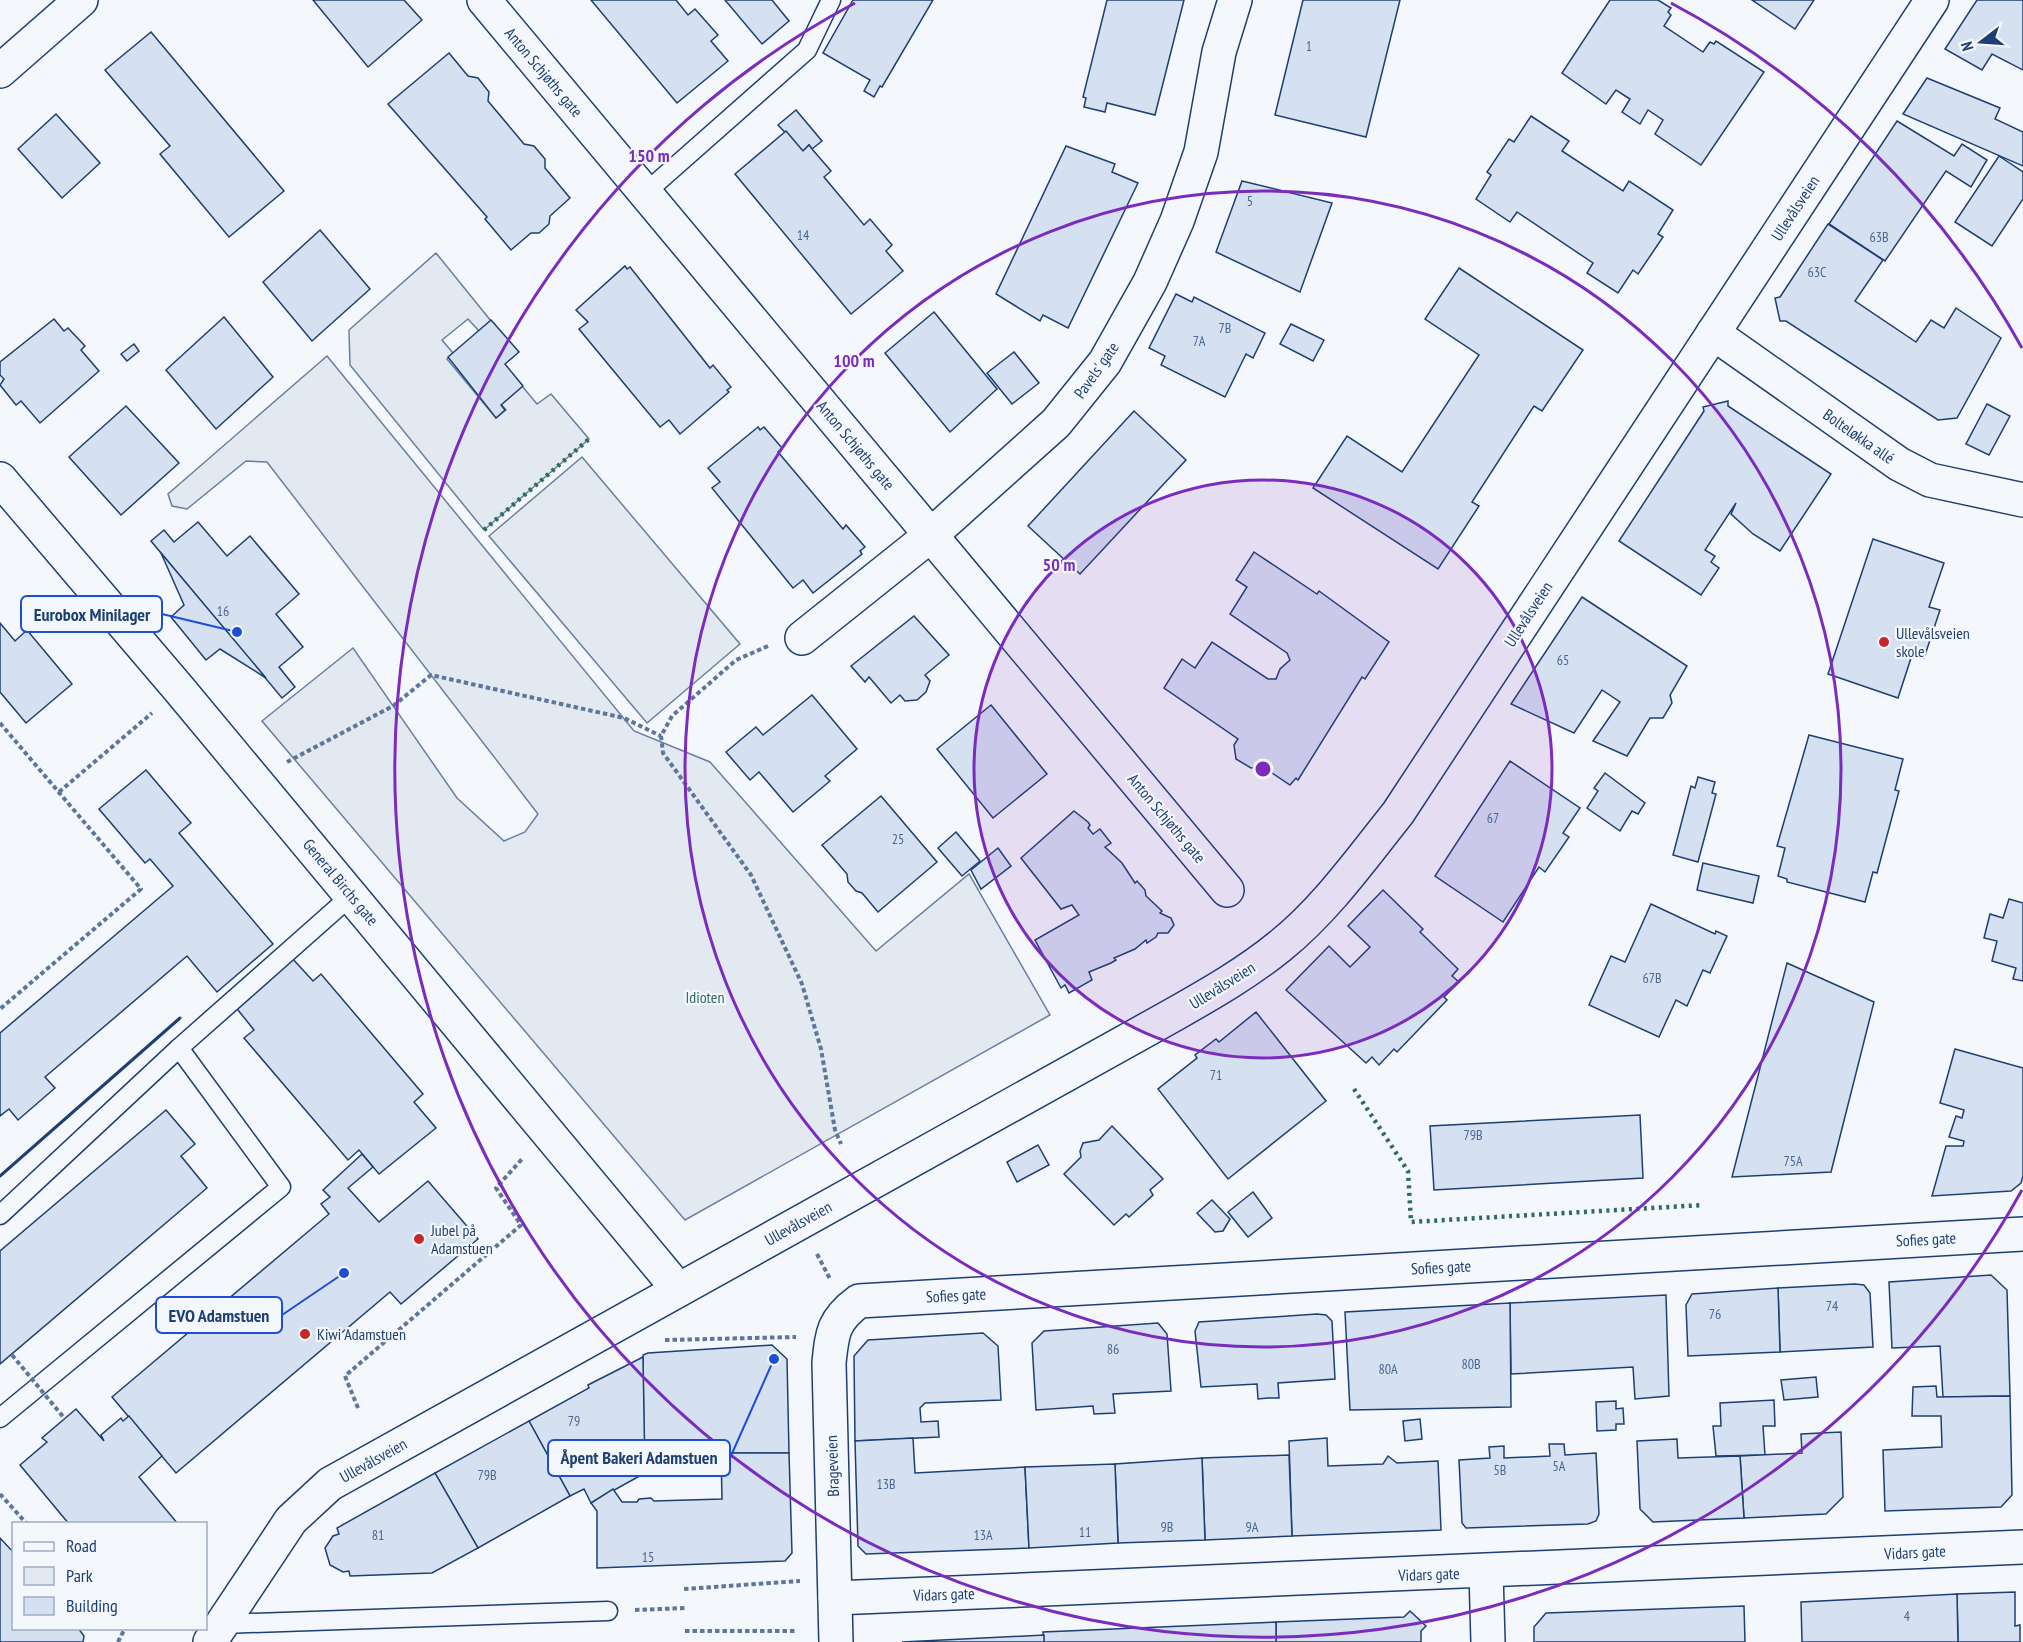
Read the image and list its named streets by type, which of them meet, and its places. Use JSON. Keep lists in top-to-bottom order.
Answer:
{
  "streets": {
    "street": [
      "Anton Schjøths gate",
      "Ullevålsveien",
      "Pavels' gate",
      "Bolteløkka allé",
      "General Birchs gate",
      "Sofies gate",
      "Brageveien",
      "Vidars gate"
    ]
  },
  "crossings": [
    ["Anton Schjøths gate", "Pavels' gate"],
    ["Ullevålsveien", "Bolteløkka allé"],
    ["Ullevålsveien", "General Birchs gate"],
    ["Sofies gate", "Brageveien"],
    ["Brageveien", "Vidars gate"]
  ],
  "parks": ["Idioten"],
  "places": [
    "Eurobox Minilager",
    "Ullevålsveien skole",
    "Jubel på Adamstuen",
    "EVO Adamstuen",
    "Kiwi Adamstuen",
    "Åpent Bakeri Adamstuen"
  ],
  "house_numbers": [
    "1",
    "5",
    "14",
    "63B",
    "63C",
    "7B",
    "7A",
    "16",
    "65",
    "67",
    "25",
    "67B",
    "71",
    "79B",
    "75A",
    "74",
    "76",
    "86",
    "80B",
    "80A",
    "79",
    "5A",
    "5B",
    "79B",
    "13B",
    "9B",
    "9A",
    "11",
    "81",
    "13A",
    "15",
    "4"
  ],
  "legend": ["Road", "Park", "Building"],
  "north": "left",
  "rings": ["150 m", "100 m", "50 m"]
}
